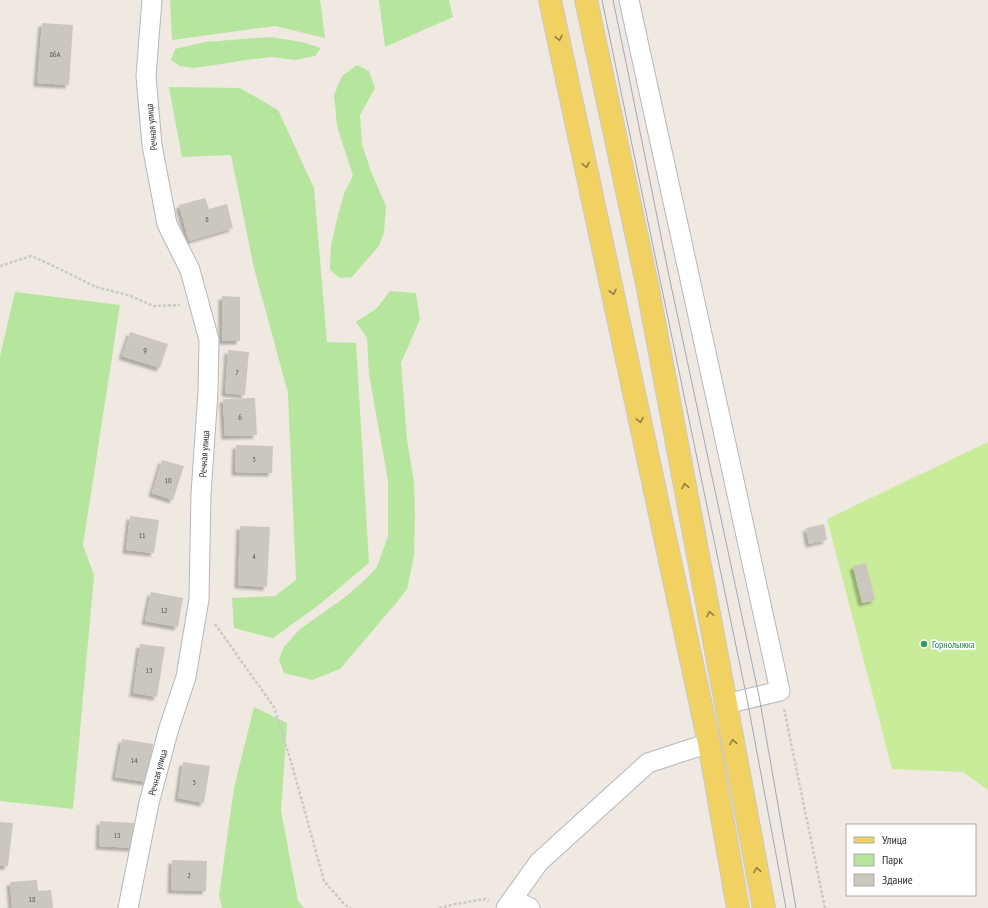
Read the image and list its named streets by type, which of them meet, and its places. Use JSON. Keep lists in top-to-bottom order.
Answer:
{
  "streets": {
    "street": ["Речная улица"]
  },
  "places": ["Горнолыжка"],
  "house_numbers": [
    "86А",
    "8",
    "9",
    "7",
    "6",
    "5",
    "10",
    "11",
    "4",
    "12",
    "13",
    "14",
    "3",
    "15",
    "2",
    "18"
  ],
  "legend": ["Улица", "Парк", "Здание"]
}
